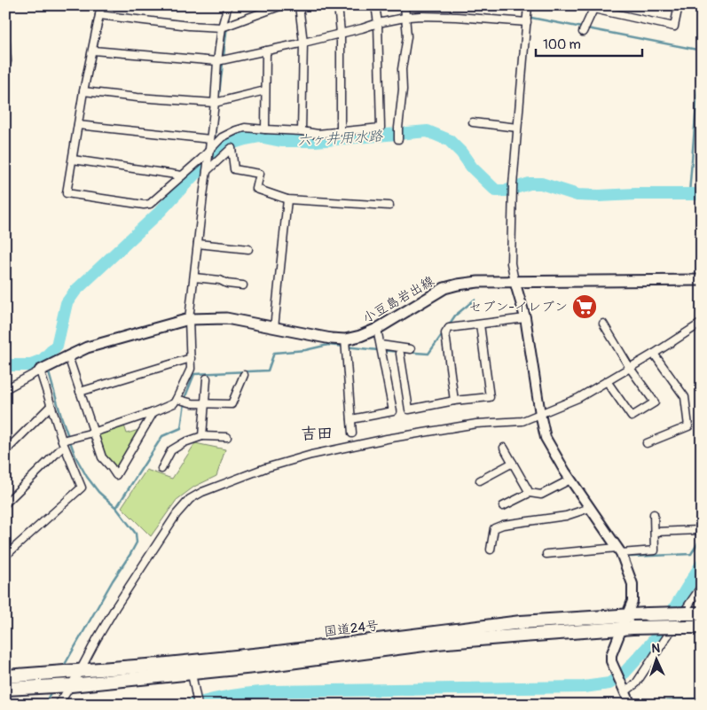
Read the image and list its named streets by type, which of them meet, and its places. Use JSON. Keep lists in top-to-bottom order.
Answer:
{
  "streets": {
    "highway": ["国道24号"],
    "main road": ["小豆島岩出線"]
  },
  "districts": ["吉田"],
  "water": ["六ヶ井用水路"],
  "places": {
    "supermarket": ["セブン-イレブン"]
  },
  "scale_bar": "100 m",
  "north": "top"
}
